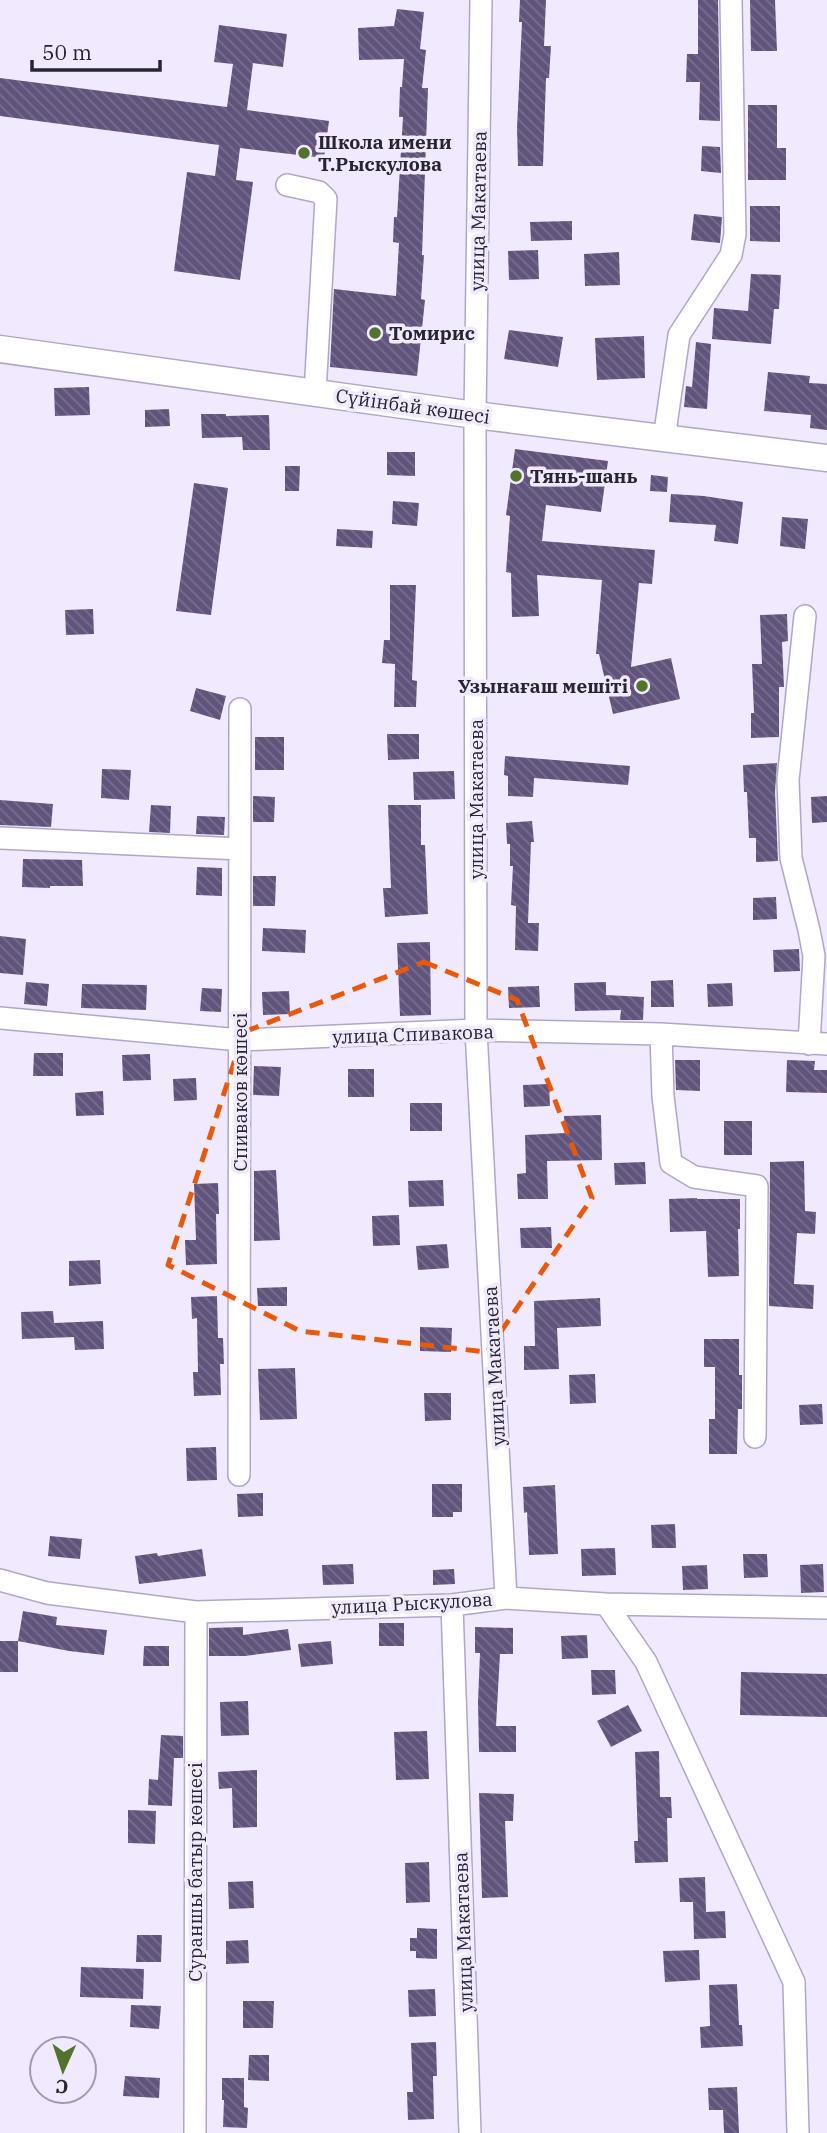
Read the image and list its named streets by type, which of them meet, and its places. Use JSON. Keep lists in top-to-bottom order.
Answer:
{
  "streets": {
    "main road": ["Сүйінбай көшесі"],
    "street": [
      "улица Макатаева",
      "улица Спивакова",
      "Спиваков көшесі",
      "улица Рыскулова",
      "Сураншы батыр көшесі"
    ]
  },
  "crossings": [
    ["улица Макатаева", "Сүйінбай көшесі"],
    ["улица Макатаева", "улица Спивакова"],
    ["улица Макатаева", "улица Рыскулова"],
    ["улица Спивакова", "Спиваков көшесі"],
    ["улица Рыскулова", "Сураншы батыр көшесі"]
  ],
  "places": [
    "Школа имени Т.Рыскулова",
    "Томирис",
    "Тянь-шань",
    "Узынағаш мешіті"
  ],
  "scale_bar": "50 m",
  "north": "bottom"
}
